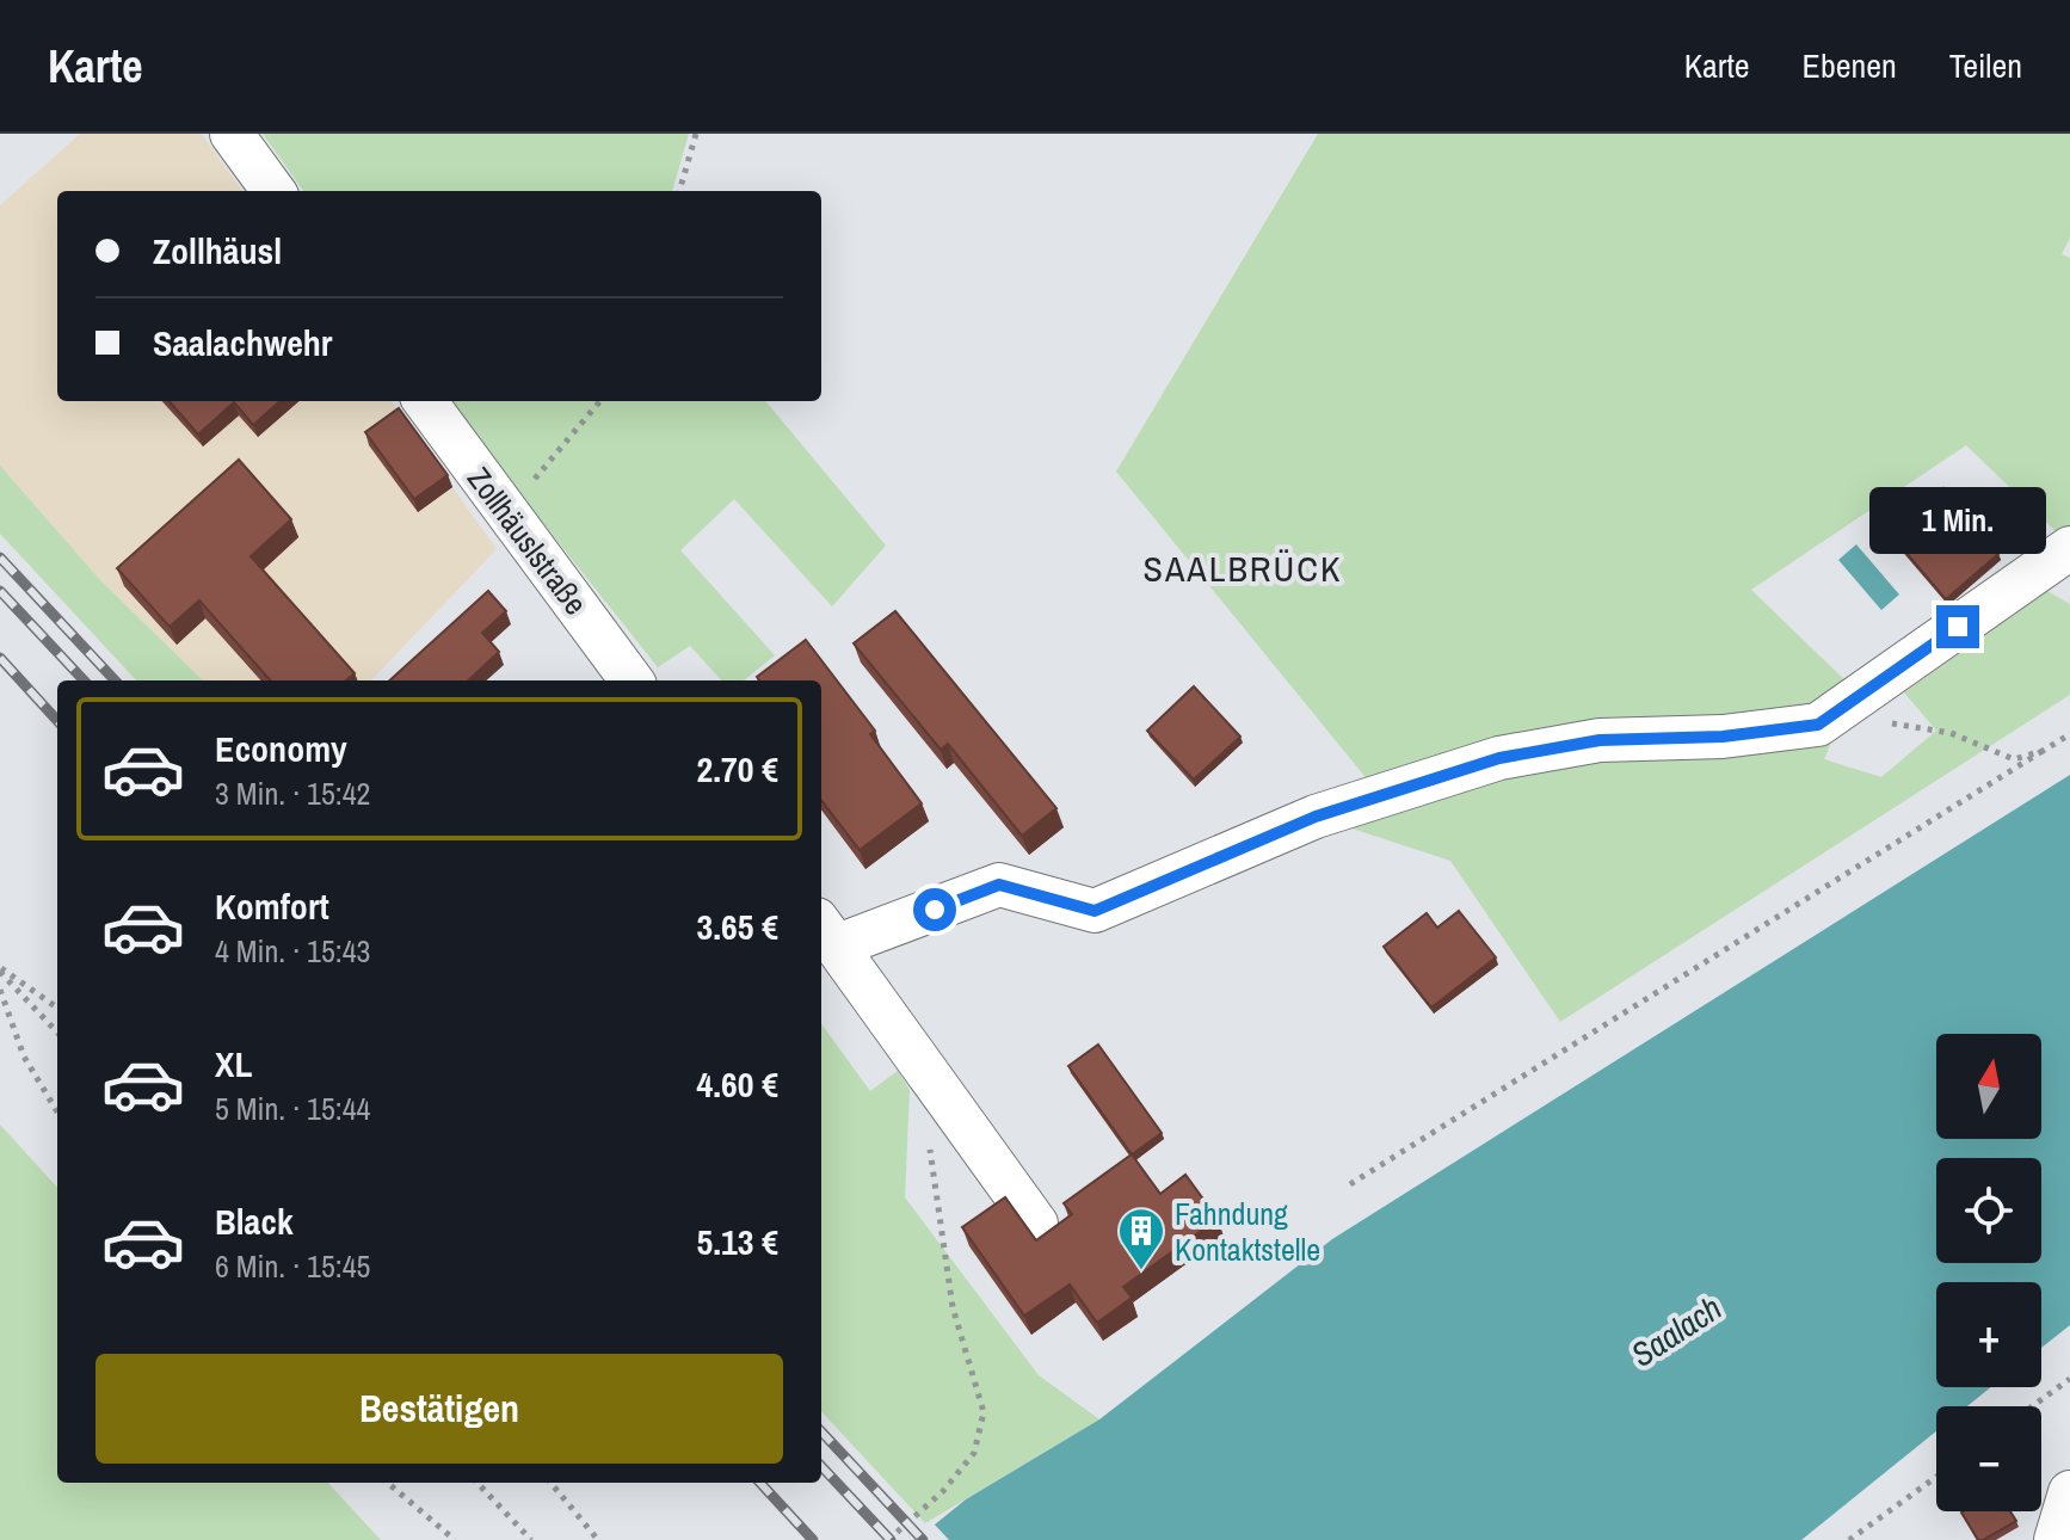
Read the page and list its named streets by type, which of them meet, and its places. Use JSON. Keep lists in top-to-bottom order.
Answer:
{
  "streets": {
    "street": ["Zollhäuslstraße"]
  },
  "districts": ["SAALBRÜCK"],
  "water": ["Saalach"],
  "places": {
    "building": ["Fahndung Kontaktstelle"]
  },
  "north": "top",
  "page": {
    "header": "Karte",
    "nav": ["Karte", "Ebenen", "Teilen"],
    "banner": ["Zollhäusl", "Saalachwehr"],
    "bubble": "1 Min.",
    "list": [
      {
        "name": "Economy",
        "note": "3 Min. · 15:42",
        "value": "2.70 €"
      },
      {
        "name": "Komfort",
        "note": "4 Min. · 15:43",
        "value": "3.65 €"
      },
      {
        "name": "XL",
        "note": "5 Min. · 15:44",
        "value": "4.60 €"
      },
      {
        "name": "Black",
        "note": "6 Min. · 15:45",
        "value": "5.13 €"
      }
    ],
    "map_buttons": ["+", "−"],
    "buttons": "Bestätigen"
  }
}
